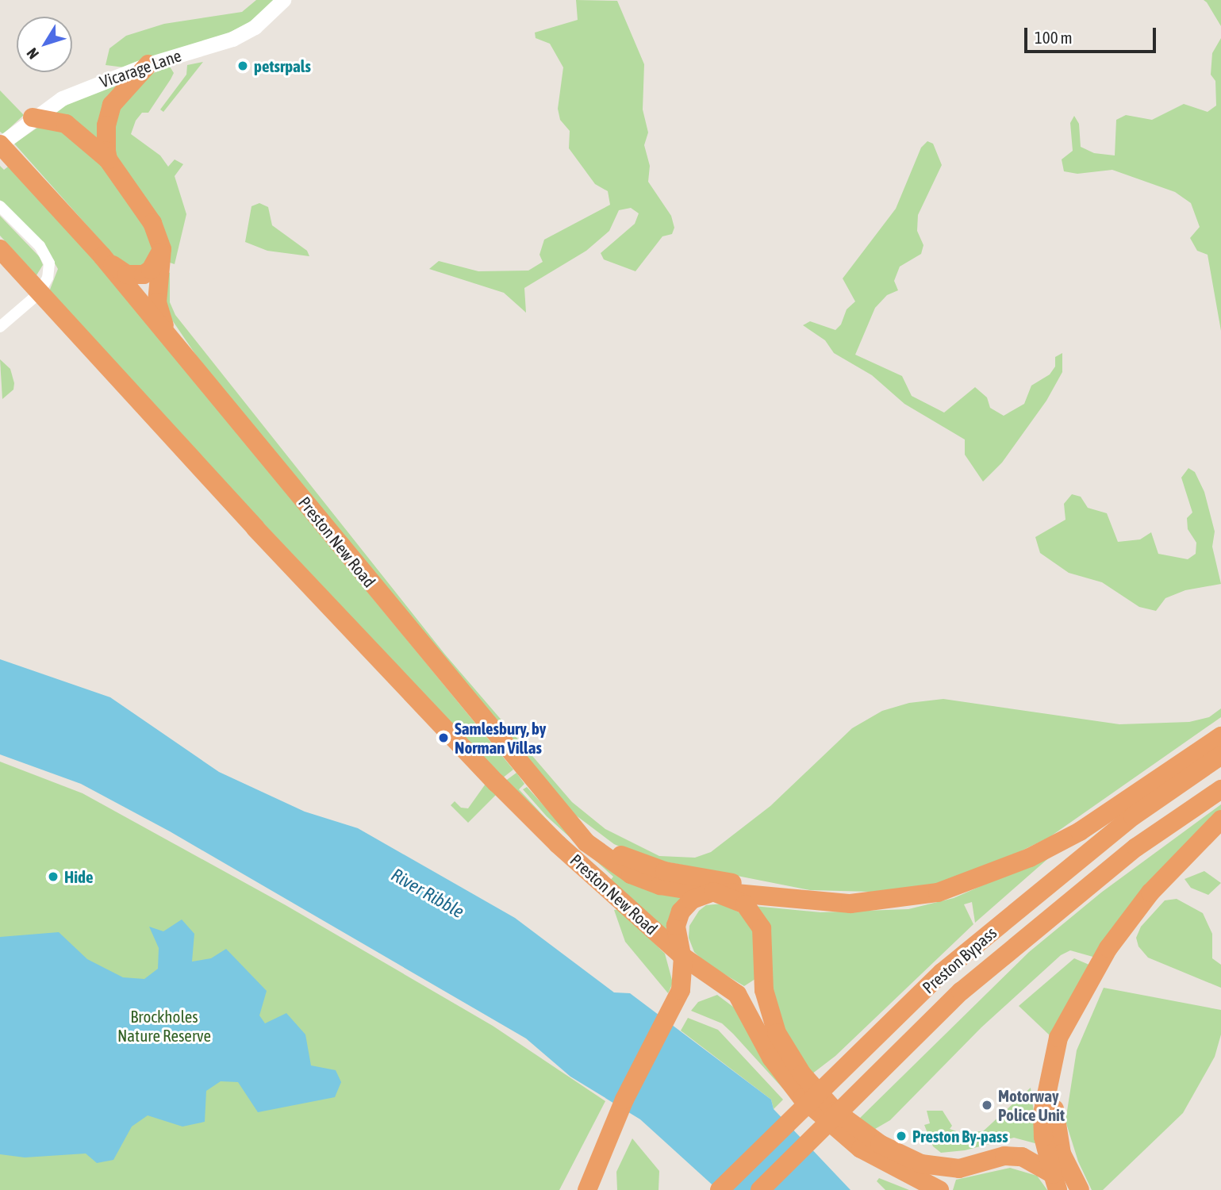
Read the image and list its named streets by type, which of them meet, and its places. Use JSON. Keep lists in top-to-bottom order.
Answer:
{
  "streets": {
    "highway": ["Preston New Road", "Preston Bypass"],
    "street": ["Vicarage Lane"]
  },
  "crossings": [
    ["Vicarage Lane", "Preston New Road"]
  ],
  "water": ["River Ribble"],
  "parks": ["Brockholes Nature Reserve"],
  "places": [
    "petsrpals",
    "Samlesbury, by Norman Villas",
    "Hide",
    "Motorway Police Unit",
    "Preston By-pass"
  ],
  "scale_bar": "100 m",
  "north": "bottom left"
}
